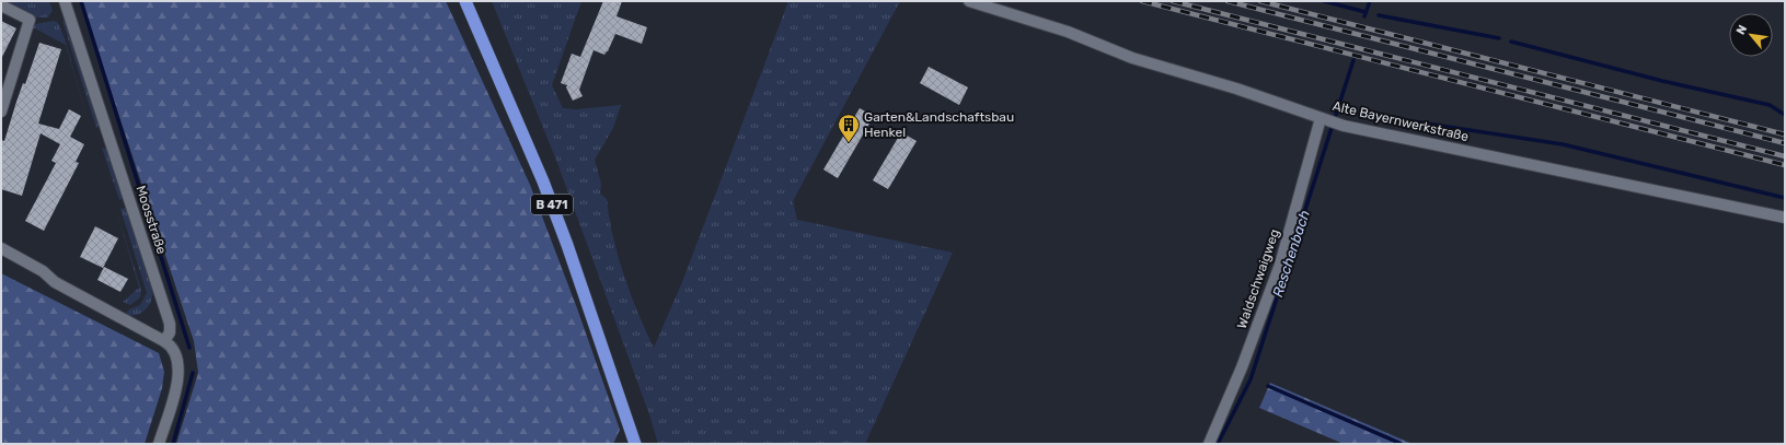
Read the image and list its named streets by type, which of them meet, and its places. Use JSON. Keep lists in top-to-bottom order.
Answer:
{
  "streets": {
    "highway": ["B 471"],
    "street": ["Alte Bayernwerkstraße", "Moosstraße", "Waldschwaigweg"]
  },
  "crossings": [
    ["Alte Bayernwerkstraße", "Waldschwaigweg"]
  ],
  "water": ["Reschenbach"],
  "places": {
    "building": ["Garten&Landschaftsbau Henkel"]
  },
  "north": "top left"
}
